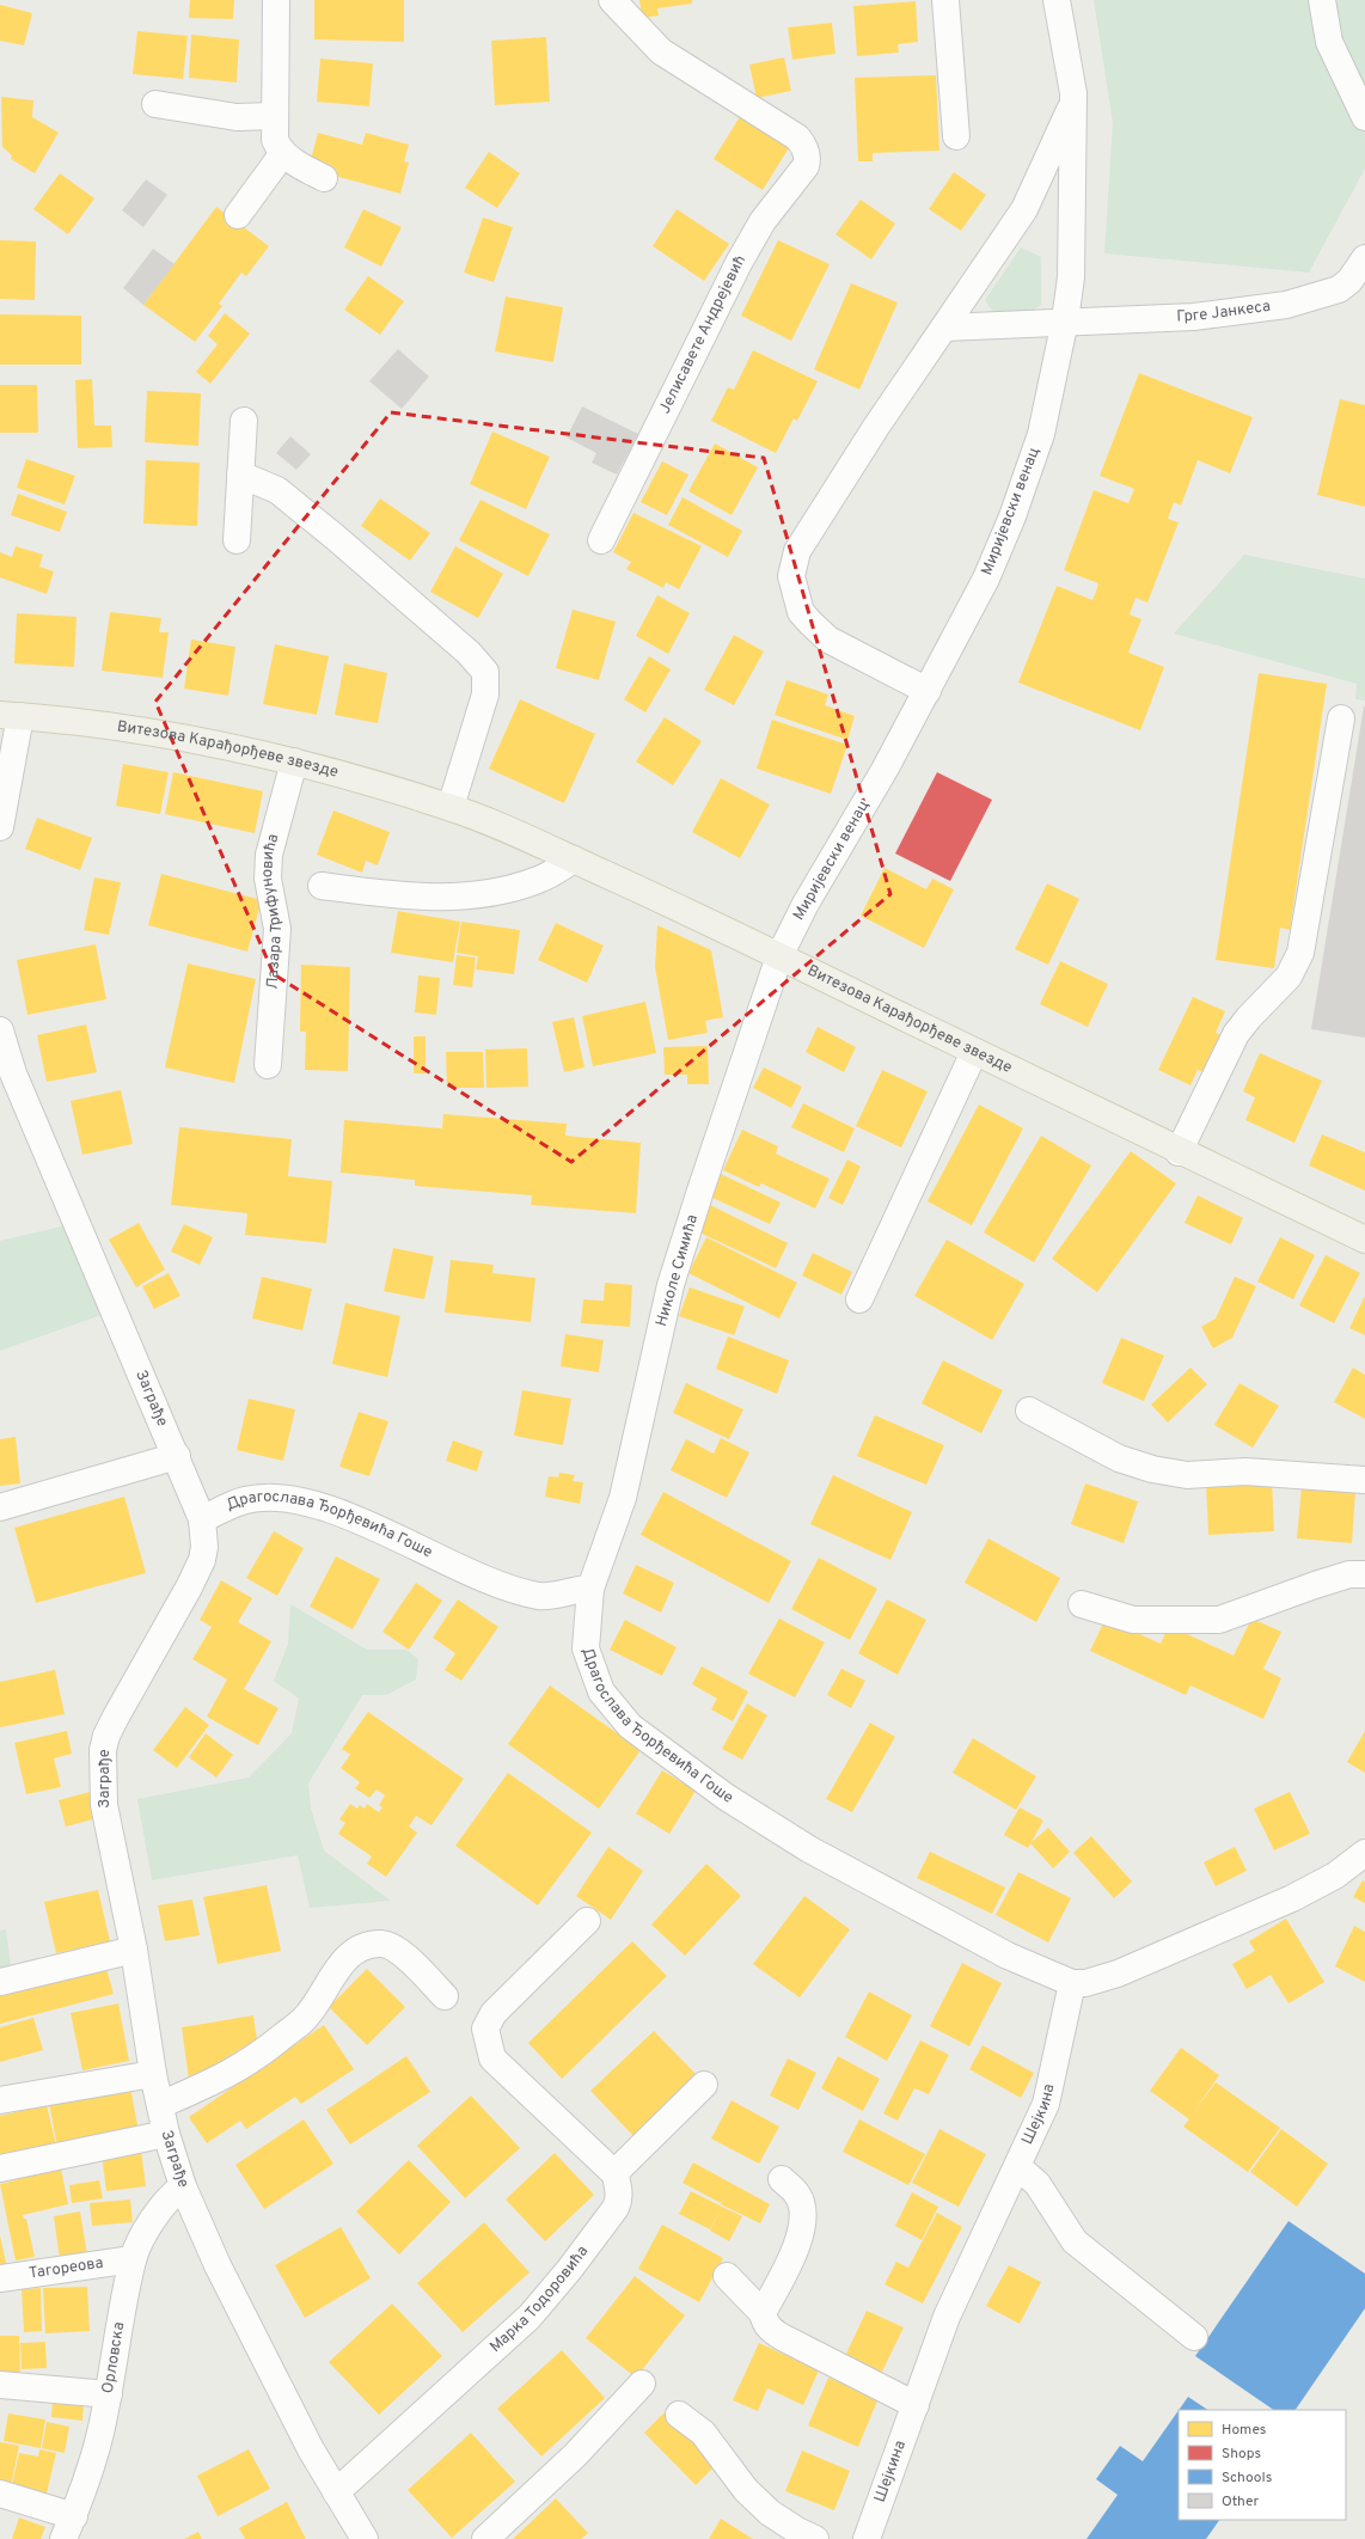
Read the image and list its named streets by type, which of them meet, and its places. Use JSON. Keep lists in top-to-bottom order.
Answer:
{
  "streets": {
    "main road": ["Витезова Карађорђеве звезде"],
    "street": [
      "Грге Јанкеса",
      "Јелисавете Андрејевић",
      "Миријевски венац",
      "Лазара Трифуновића",
      "Николе Симића",
      "Заграђе",
      "Драгослава Ђорђевића Гоше",
      "Шејкина",
      "Тагореова",
      "Марка Тодоровића",
      "Орловска"
    ]
  },
  "crossings": [
    ["Грге Јанкеса", "Миријевски венац"],
    ["Миријевски венац", "Витезова Карађорђеве звезде"],
    ["Миријевски венац", "Николе Симића"],
    ["Витезова Карађорђеве звезде", "Лазара Трифуновића"],
    ["Витезова Карађорђеве звезде", "Николе Симића"],
    ["Николе Симића", "Драгослава Ђорђевића Гоше"],
    ["Заграђе", "Драгослава Ђорђевића Гоше"],
    ["Заграђе", "Марка Тодоровића"],
    ["Заграђе", "Орловска"],
    ["Драгослава Ђорђевића Гоше", "Шејкина"],
    ["Тагореова", "Орловска"]
  ],
  "legend": [
    "Homes",
    "Shops",
    "Schools",
    "Other"
  ]
}
